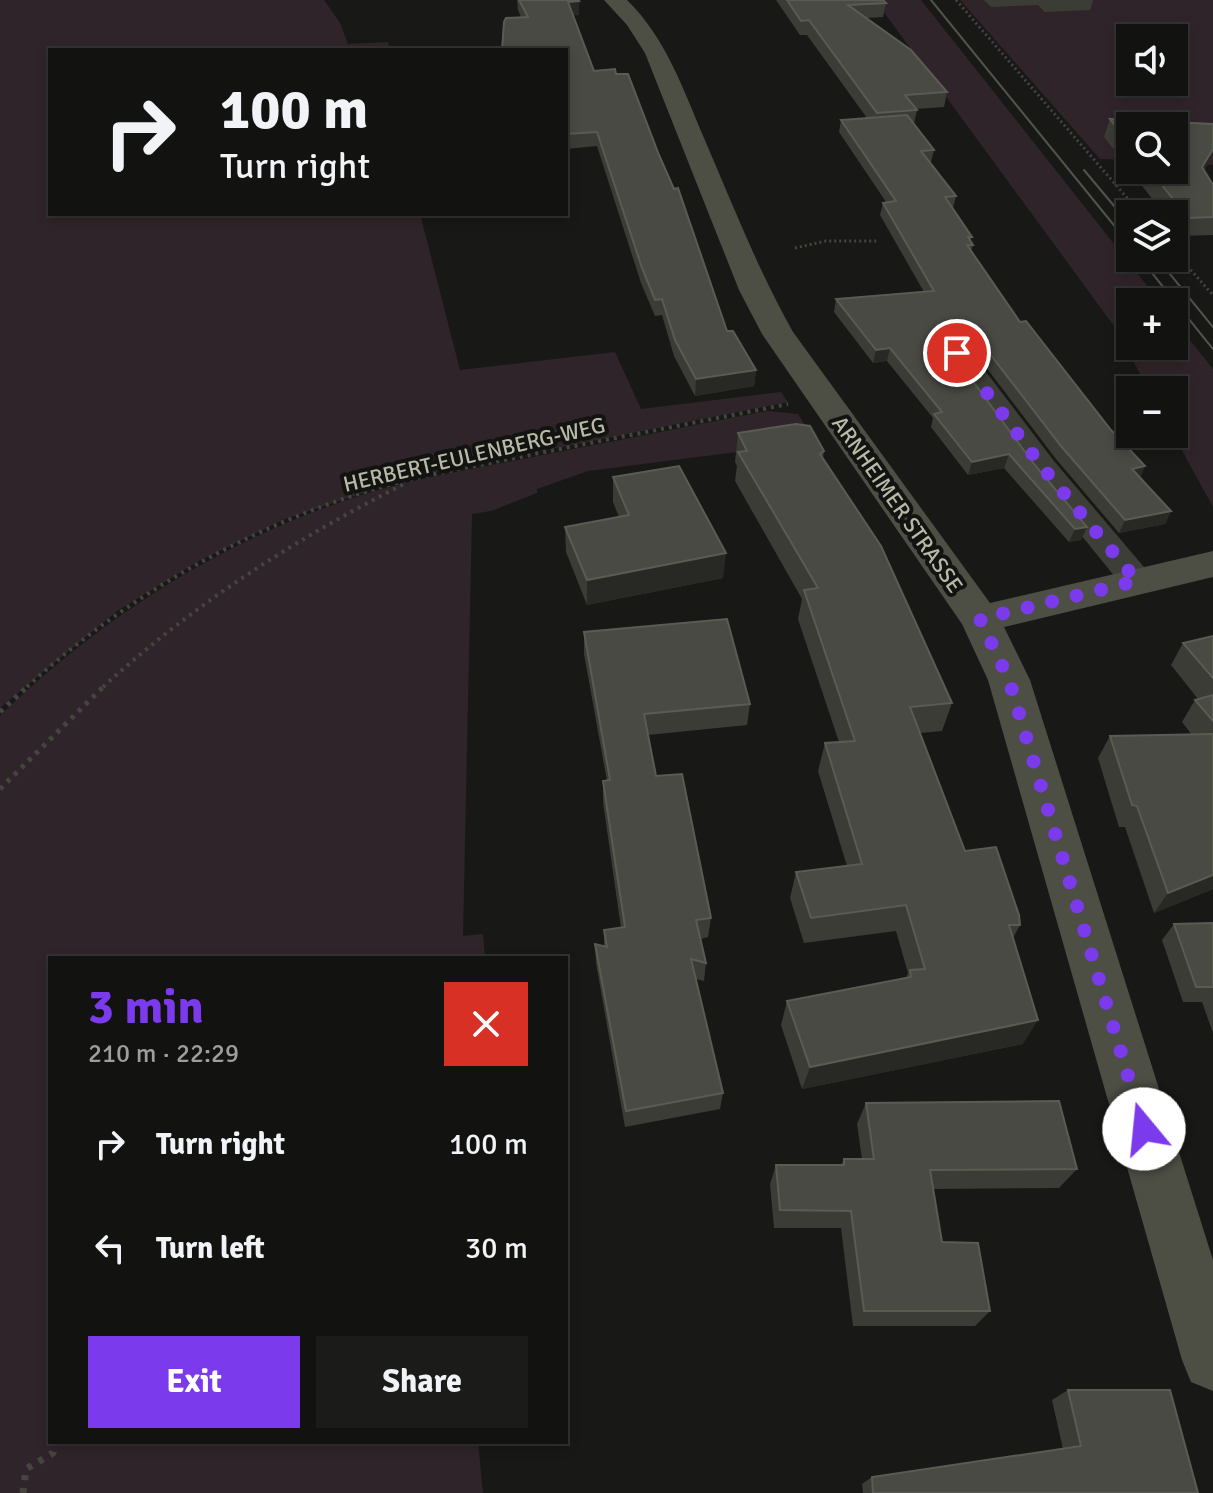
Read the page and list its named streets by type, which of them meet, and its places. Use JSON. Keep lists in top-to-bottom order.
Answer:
{
  "streets": {
    "main road": ["ARNHEIMER STRASSE"],
    "path": ["HERBERT-EULENBERG-WEG"]
  },
  "crossings": [
    ["HERBERT-EULENBERG-WEG", "ARNHEIMER STRASSE"]
  ],
  "page": {
    "map_buttons": ["+", "−"],
    "turn": ["100 m", "Turn right"],
    "heading": ["3 min", "210 m · 22:29"],
    "list": [
      {
        "name": "Turn right",
        "value": "100 m"
      },
      {
        "name": "Turn left",
        "value": "30 m"
      }
    ],
    "buttons": ["Exit", "Share"]
  }
}
